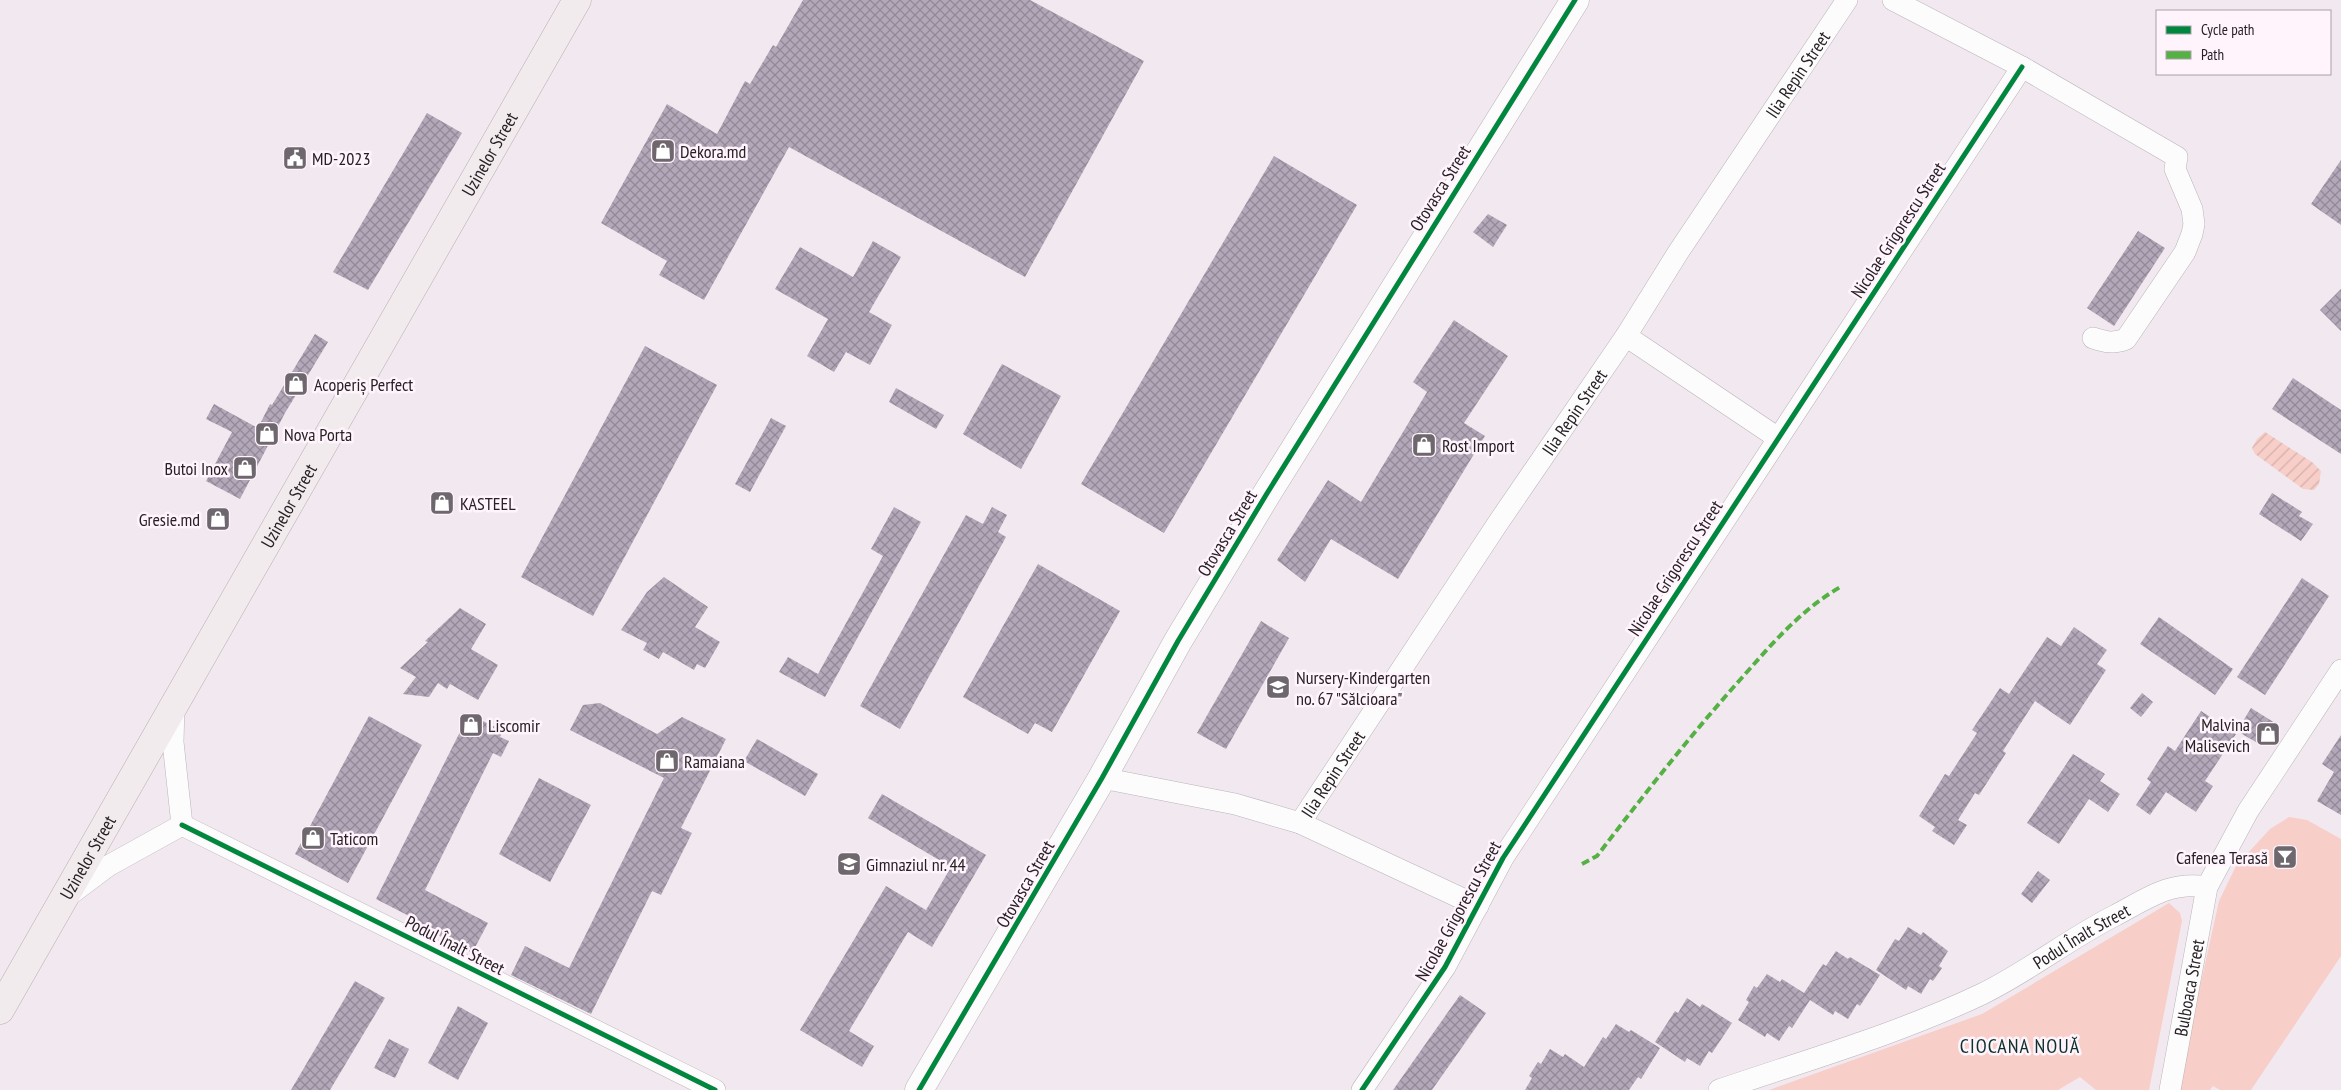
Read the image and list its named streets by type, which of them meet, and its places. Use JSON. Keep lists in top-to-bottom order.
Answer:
{
  "streets": {
    "main road": ["Uzinelor Street"],
    "street": [
      "Ilia Repin Street",
      "Otovasca Street",
      "Nicolae Grigorescu Street",
      "Podul Înalt Street",
      "Bulboaca Street"
    ]
  },
  "crossings": [
    ["Podul Înalt Street", "Bulboaca Street"]
  ],
  "districts": ["CIOCANA NOUĂ"],
  "places": {
    "shop": [
      "Dekora.md",
      "Acoperiș Perfect",
      "Nova Porta",
      "Rost Import",
      "Butoi Inox",
      "KASTEEL",
      "Gresie.md",
      "Liscomir",
      "Malvina Malisevich",
      "Ramaiana",
      "Taticom"
    ],
    "public building": ["MD-2023"],
    "school or university": ["Nursery-Kindergarten no. 67 \"Sălcioara\"", "Gimnaziul nr. 44"],
    "bar": ["Cafenea Terasă"]
  },
  "legend": ["Cycle path", "Path"]
}
